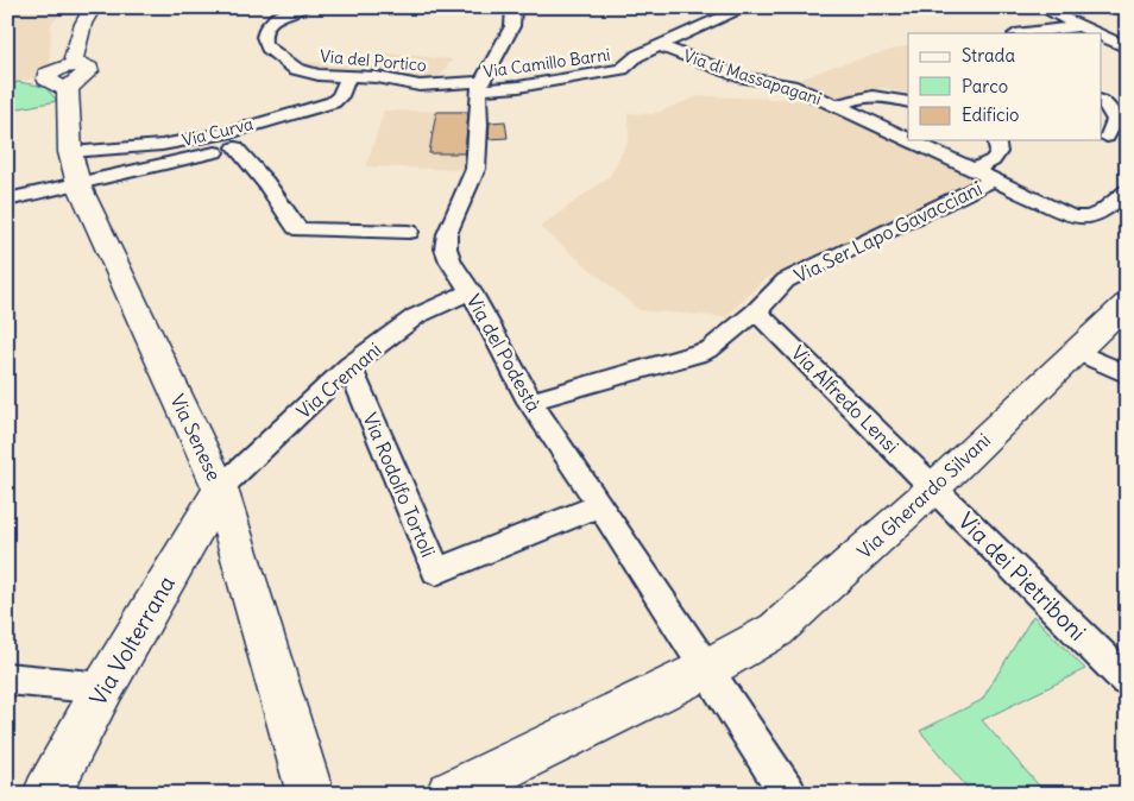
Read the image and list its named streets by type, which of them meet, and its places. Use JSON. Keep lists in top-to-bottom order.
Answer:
{
  "streets": {
    "main road": ["Via Senese", "Via Gherardo Silvani", "Via Volterrana"],
    "street": [
      "Via del Portico",
      "Via Camillo Barni",
      "Via di Massapagani",
      "Via Curva",
      "Via Ser Lapo Gavacciani",
      "Via del Podestà",
      "Via Cremani",
      "Via Alfredo Lensi",
      "Via Rodolfo Tortoli",
      "Via dei Pietriboni"
    ]
  },
  "crossings": [
    ["Via del Portico", "Via Camillo Barni"],
    ["Via del Portico", "Via Curva"],
    ["Via del Portico", "Via del Podestà"],
    ["Via Camillo Barni", "Via di Massapagani"],
    ["Via Camillo Barni", "Via del Podestà"],
    ["Via di Massapagani", "Via Ser Lapo Gavacciani"],
    ["Via Curva", "Via Senese"],
    ["Via Ser Lapo Gavacciani", "Via del Podestà"],
    ["Via Ser Lapo Gavacciani", "Via Alfredo Lensi"],
    ["Via del Podestà", "Via Cremani"],
    ["Via del Podestà", "Via Rodolfo Tortoli"],
    ["Via del Podestà", "Via Gherardo Silvani"],
    ["Via Cremani", "Via Senese"],
    ["Via Cremani", "Via Rodolfo Tortoli"],
    ["Via Cremani", "Via Volterrana"],
    ["Via Alfredo Lensi", "Via Gherardo Silvani"],
    ["Via Alfredo Lensi", "Via dei Pietriboni"],
    ["Via Senese", "Via Volterrana"],
    ["Via Gherardo Silvani", "Via dei Pietriboni"]
  ],
  "legend": ["Strada", "Parco", "Edificio"]
}
